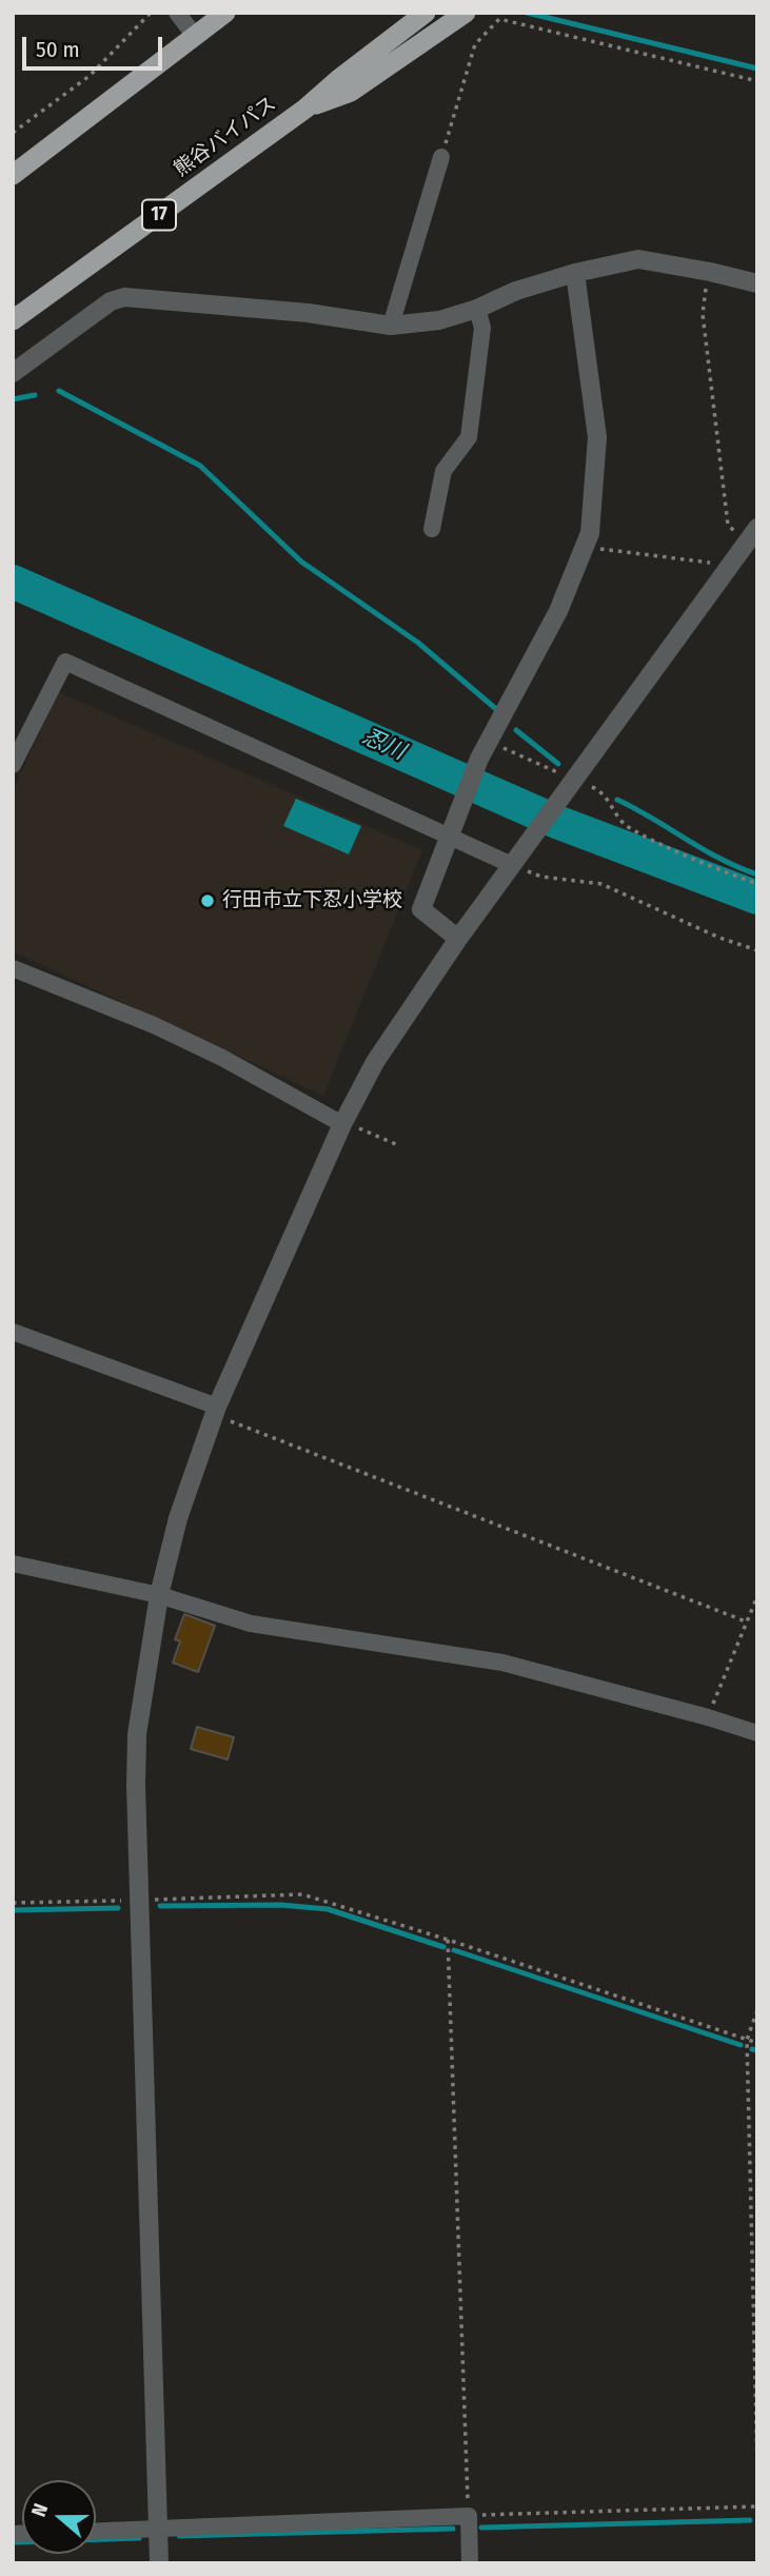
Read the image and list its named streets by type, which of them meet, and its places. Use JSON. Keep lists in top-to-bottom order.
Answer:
{
  "streets": {
    "highway": ["熊谷バイパス", "17"]
  },
  "crossings": [
    ["熊谷バイパス", "17"]
  ],
  "water": ["忍川"],
  "places": ["行田市立下忍小学校"],
  "scale_bar": "50 m",
  "north": "left"
}
